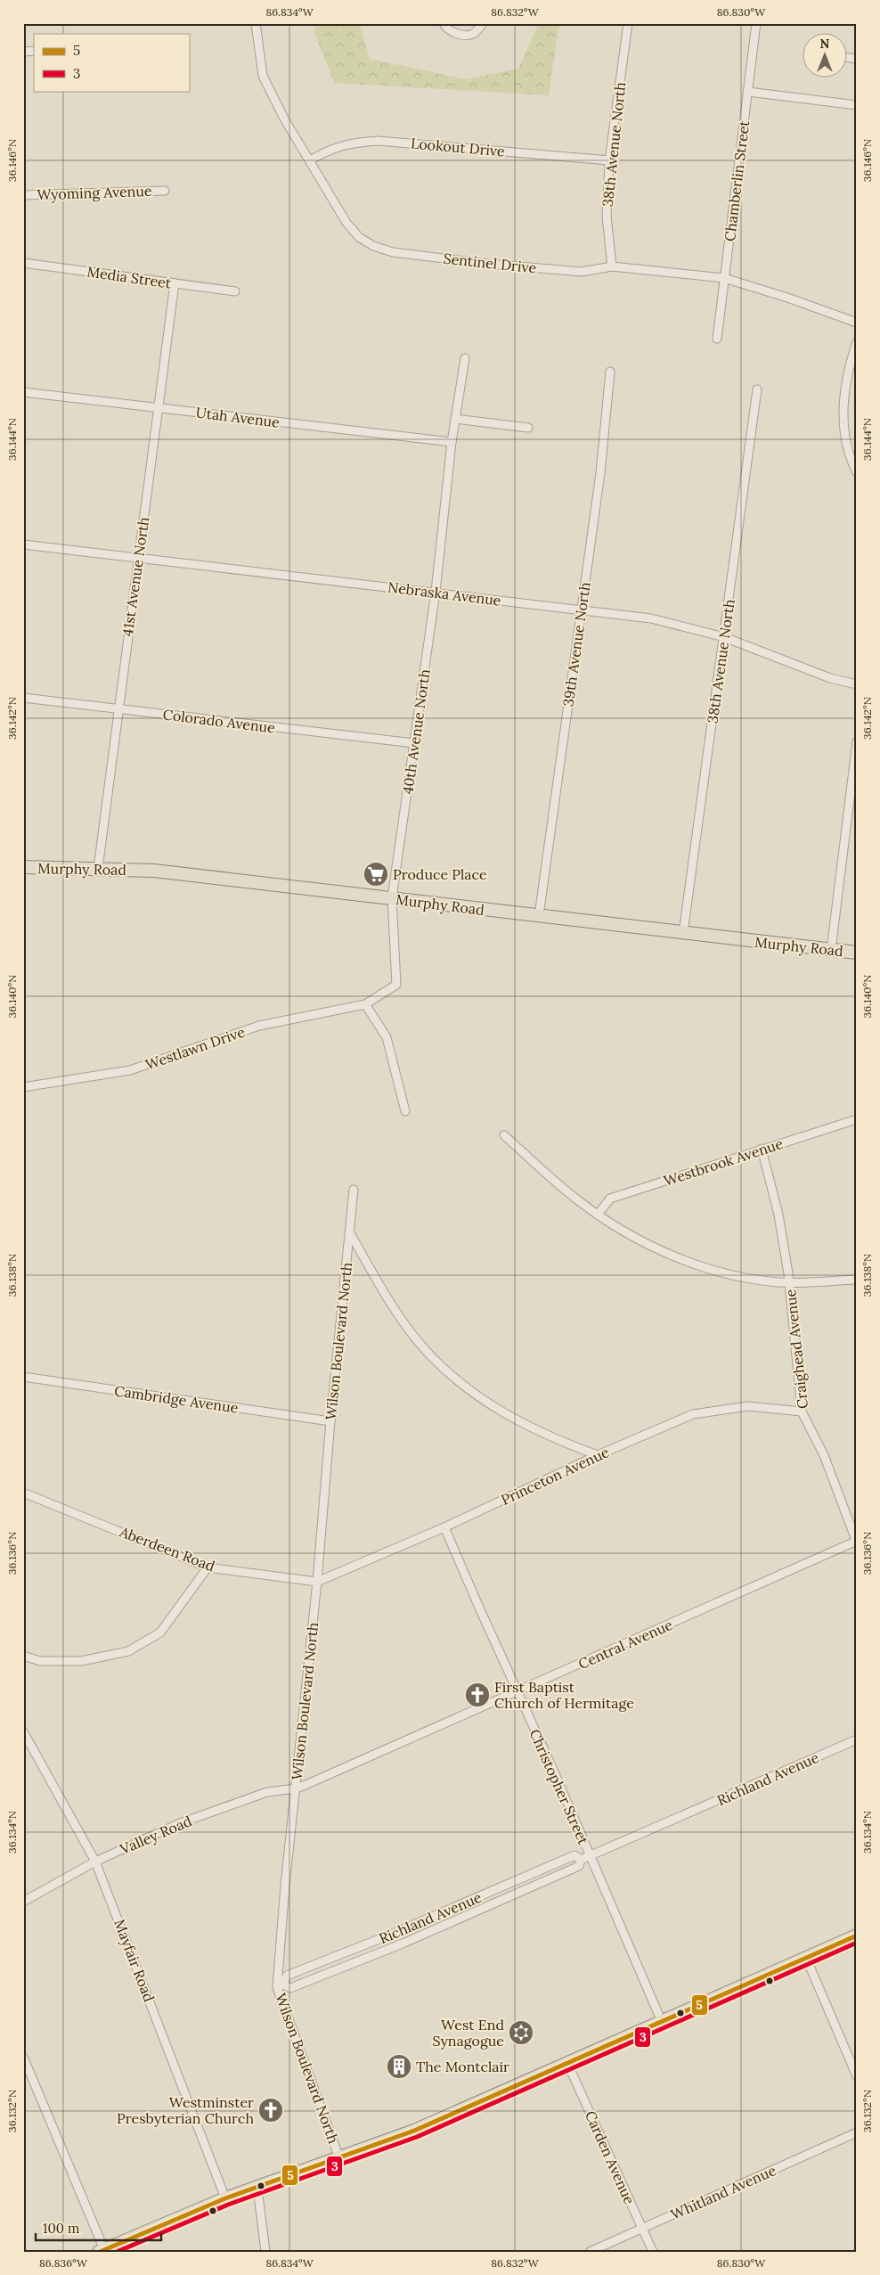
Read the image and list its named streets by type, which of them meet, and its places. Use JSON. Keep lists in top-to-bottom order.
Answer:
{
  "streets": {
    "main road": ["Murphy Road"],
    "street": [
      "38th Avenue North",
      "Lookout Drive",
      "Chamberlin Street",
      "Wyoming Avenue",
      "Sentinel Drive",
      "Media Street",
      "Utah Avenue",
      "41st Avenue North",
      "Nebraska Avenue",
      "39th Avenue North",
      "Colorado Avenue",
      "40th Avenue North",
      "Westlawn Drive",
      "Westbrook Avenue",
      "Wilson Boulevard North",
      "Craighead Avenue",
      "Cambridge Avenue",
      "Princeton Avenue",
      "Aberdeen Road",
      "Central Avenue",
      "Richland Avenue",
      "Christopher Street",
      "Valley Road",
      "Mayfair Road",
      "Carden Avenue",
      "Whitland Avenue"
    ]
  },
  "crossings": [
    ["38th Avenue North", "Lookout Drive"],
    ["38th Avenue North", "Sentinel Drive"],
    ["38th Avenue North", "Nebraska Avenue"],
    ["38th Avenue North", "Murphy Road"],
    ["Lookout Drive", "Sentinel Drive"],
    ["Chamberlin Street", "Sentinel Drive"],
    ["Media Street", "41st Avenue North"],
    ["Utah Avenue", "41st Avenue North"],
    ["Utah Avenue", "40th Avenue North"],
    ["41st Avenue North", "Nebraska Avenue"],
    ["41st Avenue North", "Colorado Avenue"],
    ["41st Avenue North", "Murphy Road"],
    ["Nebraska Avenue", "39th Avenue North"],
    ["Nebraska Avenue", "40th Avenue North"],
    ["39th Avenue North", "Murphy Road"],
    ["Colorado Avenue", "40th Avenue North"],
    ["40th Avenue North", "Murphy Road"],
    ["40th Avenue North", "Westlawn Drive"],
    ["Westbrook Avenue", "Craighead Avenue"],
    ["Wilson Boulevard North", "Cambridge Avenue"],
    ["Wilson Boulevard North", "Princeton Avenue"],
    ["Wilson Boulevard North", "Aberdeen Road"],
    ["Wilson Boulevard North", "Central Avenue"],
    ["Wilson Boulevard North", "Richland Avenue"],
    ["Wilson Boulevard North", "Valley Road"],
    ["Craighead Avenue", "Princeton Avenue"],
    ["Craighead Avenue", "Central Avenue"],
    ["Princeton Avenue", "Aberdeen Road"],
    ["Princeton Avenue", "Christopher Street"],
    ["Central Avenue", "Christopher Street"],
    ["Central Avenue", "Valley Road"],
    ["Richland Avenue", "Christopher Street"],
    ["Valley Road", "Mayfair Road"],
    ["Carden Avenue", "Whitland Avenue"]
  ],
  "places": {
    "supermarket": ["Produce Place"],
    "church": ["First Baptist Church of Hermitage", "Westminster Presbyterian Church"],
    "synagogue": ["West End Synagogue"],
    "building": ["The Montclair"]
  },
  "lines": ["transit line 5", "transit line 3"],
  "legend": ["5", "3"],
  "scale_bar": "100 m",
  "north": "top",
  "coordinates": [
    "86.834°W",
    "86.832°W",
    "86.830°W",
    "36.146°N",
    "36.144°N",
    "36.142°N",
    "36.140°N",
    "36.138°N",
    "36.136°N",
    "36.134°N",
    "36.132°N",
    "86.836°W"
  ]
}
